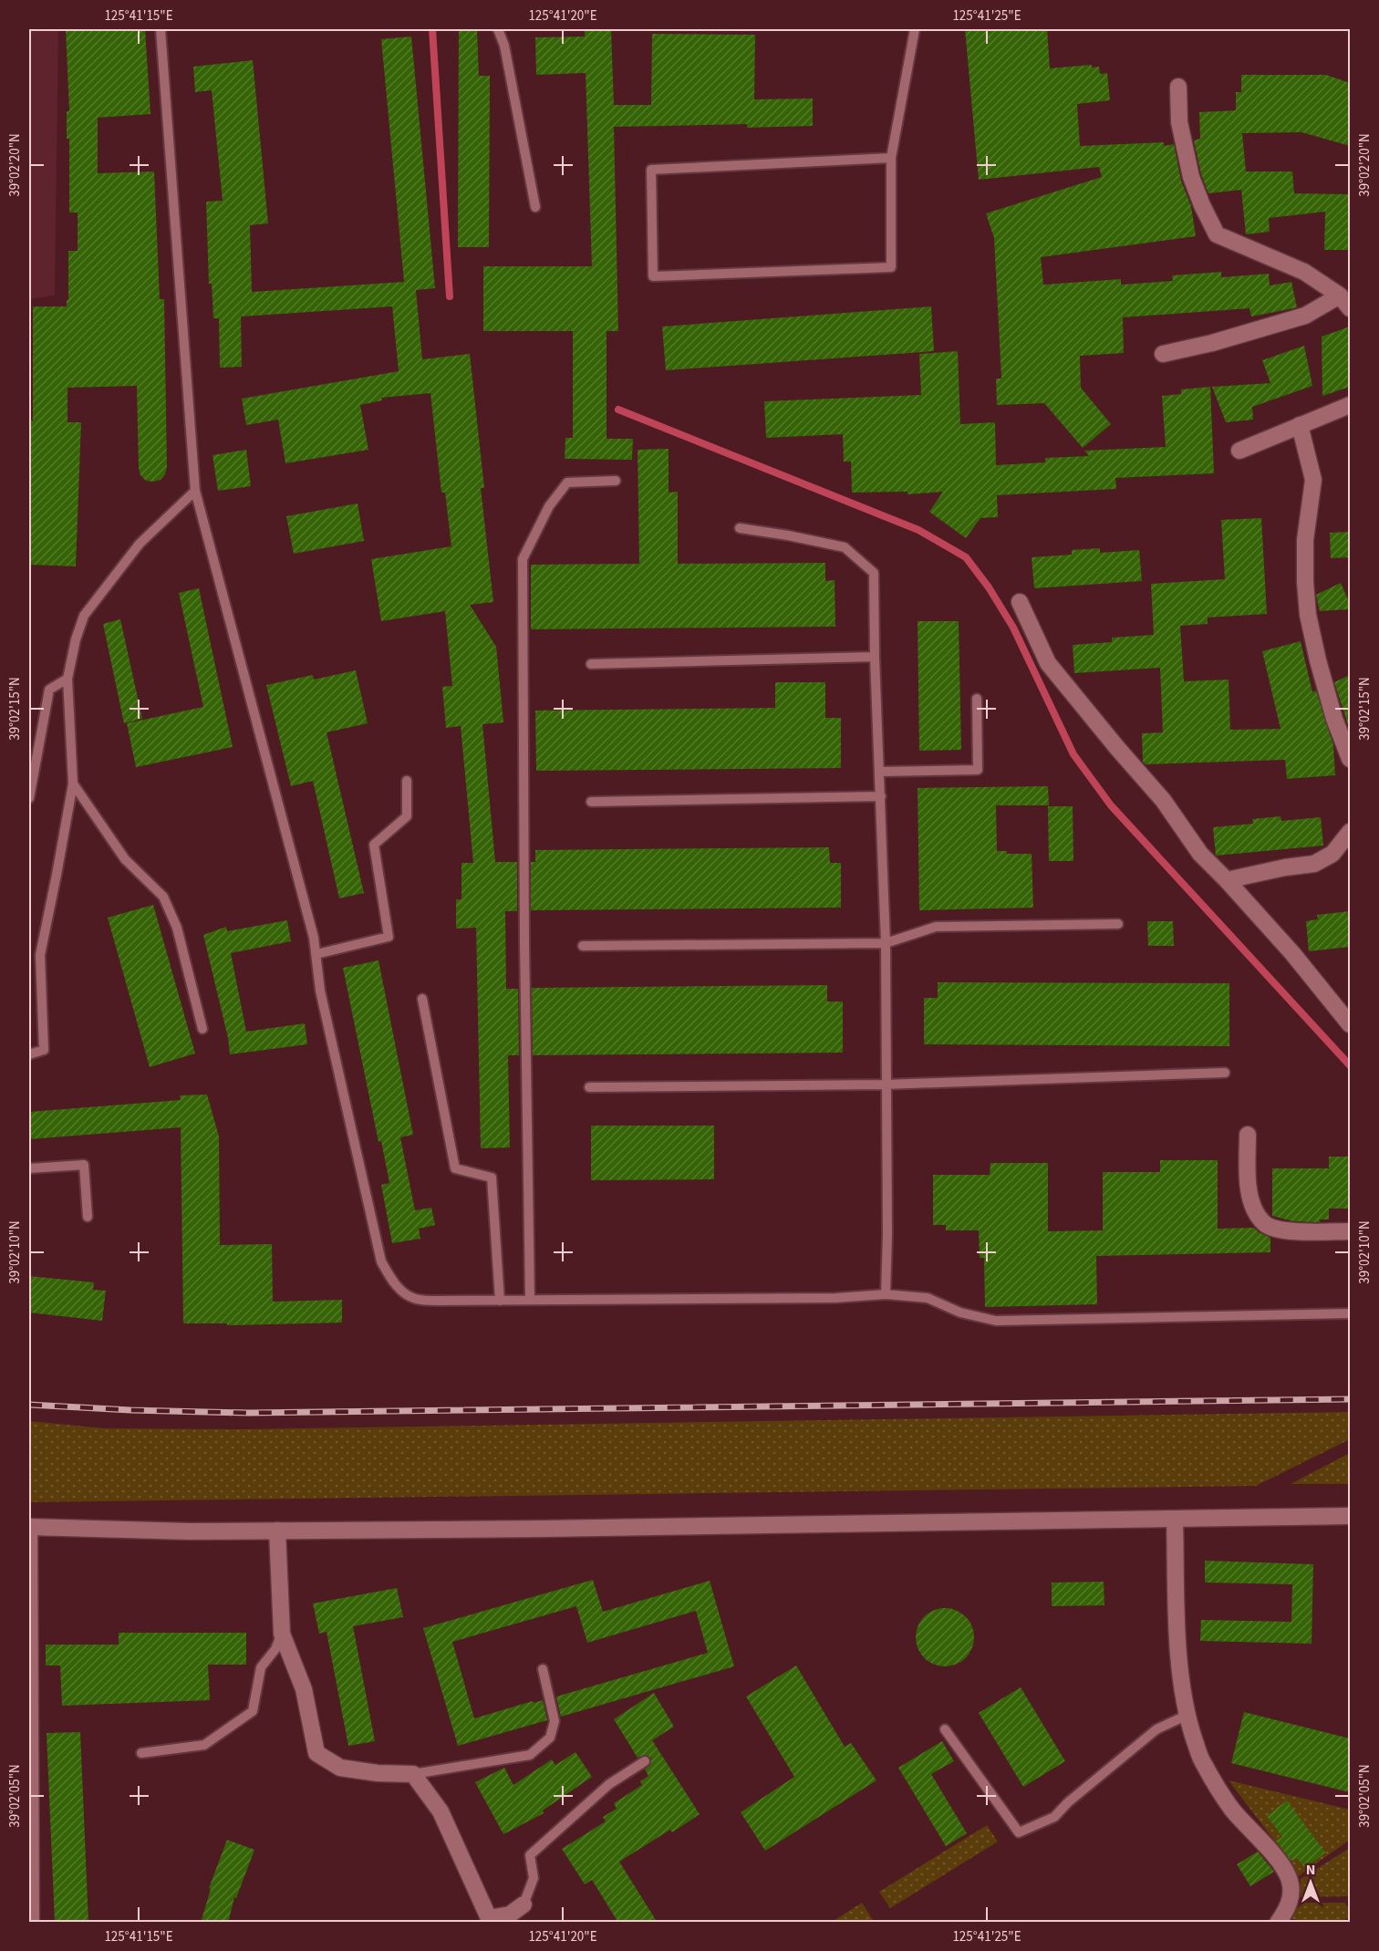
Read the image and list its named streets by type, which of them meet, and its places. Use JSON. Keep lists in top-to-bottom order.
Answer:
{
  "north": "top",
  "coordinates": [
    "125°41'15\"E",
    "125°41'20\"E",
    "125°41'25\"E",
    "39°02'20\"N",
    "39°02'15\"N",
    "39°02'10\"N",
    "39°02'05\"N"
  ]
}
